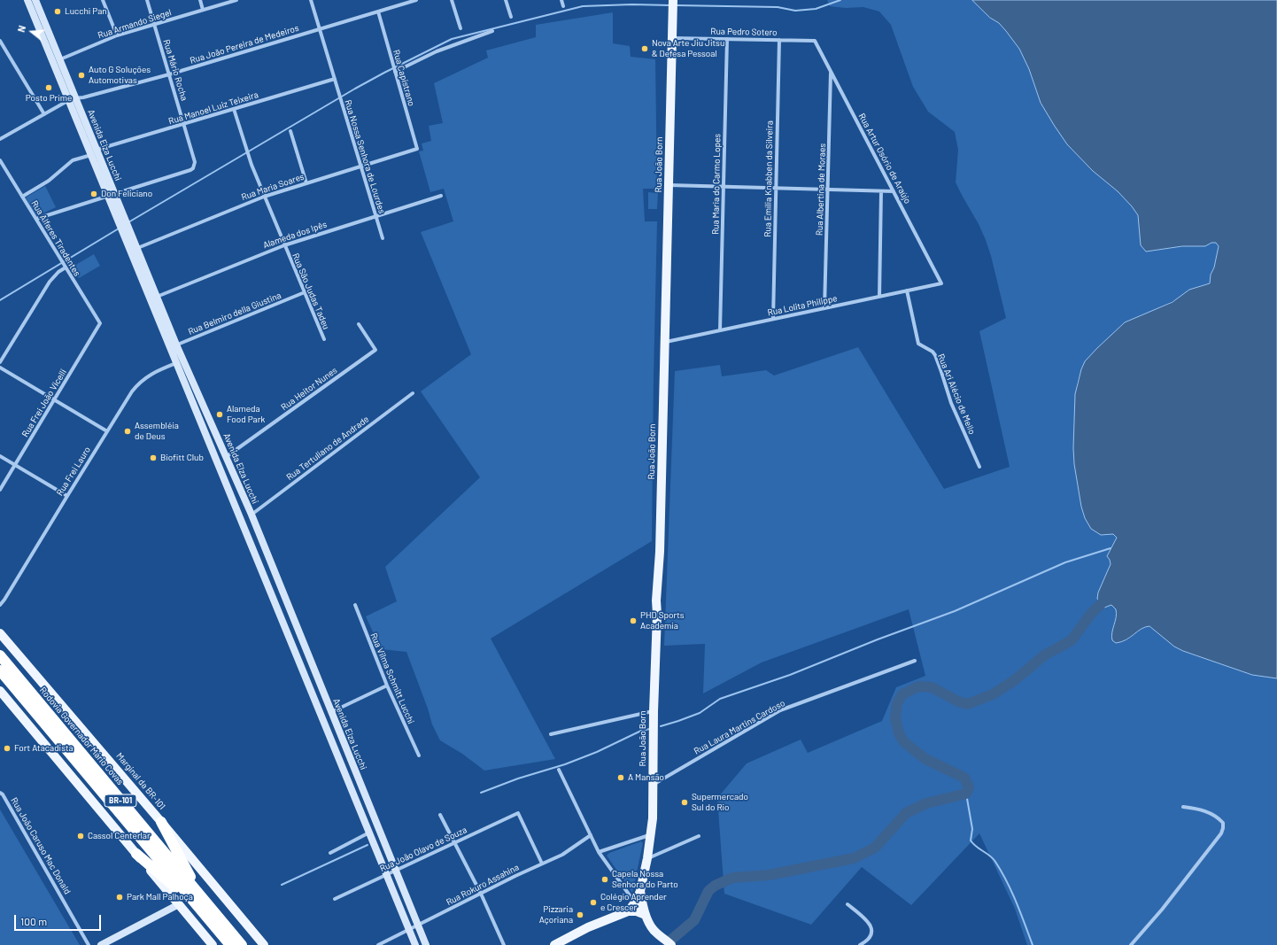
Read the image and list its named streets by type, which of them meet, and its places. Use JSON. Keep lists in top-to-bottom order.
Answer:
{
  "streets": {
    "highway": ["Rodovia Governador Mário Covas", "BR-101"],
    "main road": ["Avenida Elza Lucchi", "Rua João Born", "Marginal da BR-101"],
    "street": [
      "Rua Armando Siegel",
      "Rua Pedro Sotero",
      "Rua João Pereira de Medeiros",
      "Rua Mário Rocha",
      "Rua Capistrano",
      "Rua Manoel Luiz Teixeira",
      "Rua Nossa Senhora de Lourdes",
      "Rua Artur Osório de Araújo",
      "Rua Emília Knabben da Silveira",
      "Rua Maria do Carmo Lopes",
      "Rua Maria Soares",
      "Rua Albertina de Moraes",
      "Alameda dos Ipês",
      "Rua Alferes Tiradentes",
      "Rua São Judas Tadeu",
      "Rua Lolita Philippe",
      "Rua Belmiro della Giustina",
      "Rua Heitor Nunes",
      "Rua Ari Alécio de Mello",
      "Rua Frei João Vicelli",
      "Rua Tertuliano de Andrade",
      "Rua Frei Lauro",
      "Rua Vilma Schmitt Lucchi",
      "Rua Laura Martins Cardoso",
      "Rua João Caruso Mac Donald",
      "Rua João Olavo de Souza",
      "Rua Rokuro Assahina"
    ]
  },
  "crossings": [
    ["Rua Armando Siegel", "Rua Mário Rocha"],
    ["Rua Armando Siegel", "Avenida Elza Lucchi"],
    ["Rua Pedro Sotero", "Rua Artur Osório de Araújo"],
    ["Rua Pedro Sotero", "Rua João Born"],
    ["Rua Pedro Sotero", "Rua Emília Knabben da Silveira"],
    ["Rua Pedro Sotero", "Rua Maria do Carmo Lopes"],
    ["Rua João Pereira de Medeiros", "Rua Mário Rocha"],
    ["Rua João Pereira de Medeiros", "Rua Capistrano"],
    ["Rua João Pereira de Medeiros", "Avenida Elza Lucchi"],
    ["Rua João Pereira de Medeiros", "Rua Nossa Senhora de Lourdes"],
    ["Rua Mário Rocha", "Rua Manoel Luiz Teixeira"],
    ["Rua Mário Rocha", "Avenida Elza Lucchi"],
    ["Rua Capistrano", "Rua Maria Soares"],
    ["Rua Manoel Luiz Teixeira", "Avenida Elza Lucchi"],
    ["Rua Manoel Luiz Teixeira", "Rua Nossa Senhora de Lourdes"],
    ["Rua Manoel Luiz Teixeira", "Rua São Judas Tadeu"],
    ["Avenida Elza Lucchi", "Rua Maria Soares"],
    ["Avenida Elza Lucchi", "Alameda dos Ipês"],
    ["Avenida Elza Lucchi", "Rua Belmiro della Giustina"],
    ["Avenida Elza Lucchi", "Rua Heitor Nunes"],
    ["Avenida Elza Lucchi", "Rua Tertuliano de Andrade"],
    ["Avenida Elza Lucchi", "Rua Frei Lauro"],
    ["Avenida Elza Lucchi", "Rua João Olavo de Souza"],
    ["Avenida Elza Lucchi", "Rua Rokuro Assahina"],
    ["Rua Nossa Senhora de Lourdes", "Rua Maria Soares"],
    ["Rua Nossa Senhora de Lourdes", "Alameda dos Ipês"],
    ["Rua Artur Osório de Araújo", "Rua Albertina de Moraes"],
    ["Rua Artur Osório de Araújo", "Rua Lolita Philippe"],
    ["Rua João Born", "Rua Lolita Philippe"],
    ["Rua João Born", "Rua Laura Martins Cardoso"],
    ["Rua Emília Knabben da Silveira", "Rua Lolita Philippe"],
    ["Rua Maria do Carmo Lopes", "Rua Lolita Philippe"],
    ["Rua Maria Soares", "Rua São Judas Tadeu"],
    ["Rua Albertina de Moraes", "Rua Lolita Philippe"],
    ["Alameda dos Ipês", "Rua São Judas Tadeu"],
    ["Rua Alferes Tiradentes", "Rua Frei João Vicelli"],
    ["Rua São Judas Tadeu", "Rua Belmiro della Giustina"],
    ["Rua Lolita Philippe", "Rua Ari Alécio de Mello"],
    ["Rua João Olavo de Souza", "Rua Rokuro Assahina"]
  ],
  "places": [
    "Lucchi Pan",
    "Nova Arte Jiu Jitsu & Defesa Pessoal",
    "Auto G Soluções Automotivas",
    "Posto Prime",
    "Don Feliciano",
    "Alameda Food Park",
    "Assembléia de Deus",
    "Biofitt Club",
    "PHD Sports Academia",
    "Fort Atacadista",
    "A Mansão",
    "Supermercado Sul do Rio",
    "Cassol Centerlar",
    "Capela Nossa Senhora do Parto",
    "Park Mall Palhoça",
    "Colégio Aprender e Crescer",
    "Pizzaria Açoriana"
  ],
  "scale_bar": "100 m",
  "north": "left"
}
